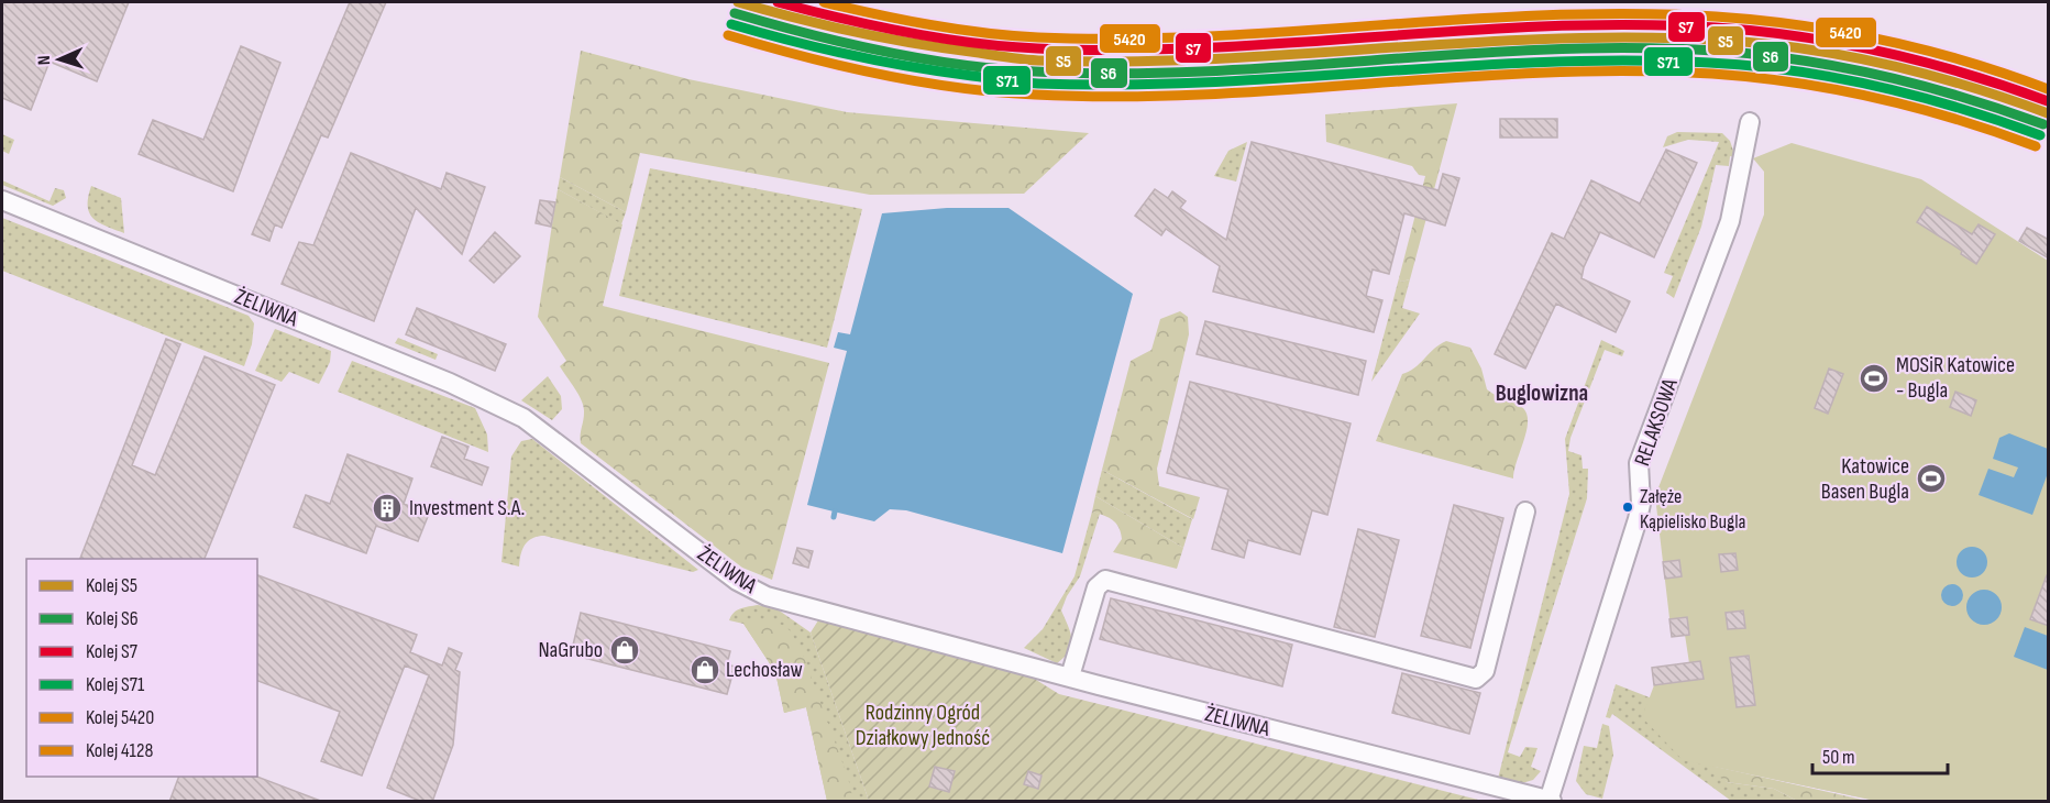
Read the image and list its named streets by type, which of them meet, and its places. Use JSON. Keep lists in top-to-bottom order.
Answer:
{
  "streets": {
    "street": ["ŻELIWNA", "RELAKSOWA"]
  },
  "crossings": [
    ["ŻELIWNA", "RELAKSOWA"]
  ],
  "districts": ["Buglowizna"],
  "parks": ["Rodzinny Ogród Działkowy Jedność"],
  "places": {
    "sports": ["MOSiR Katowice - Bugla", "Katowice Basen Bugla"],
    "other": ["Załęże Kąpielisko Bugla"],
    "building": ["Investment S.A."],
    "shop": ["NaGrubo", "Lechosław"]
  },
  "lines": [
    "rail line S5",
    "rail line S7",
    "rail line 5420",
    "rail line S6",
    "rail line S71",
    "rail line 4128"
  ],
  "legend": [
    "Kolej S5",
    "Kolej S6",
    "Kolej S7",
    "Kolej S71",
    "Kolej 5420",
    "Kolej 4128"
  ],
  "scale_bar": "50 m",
  "north": "left"
}
